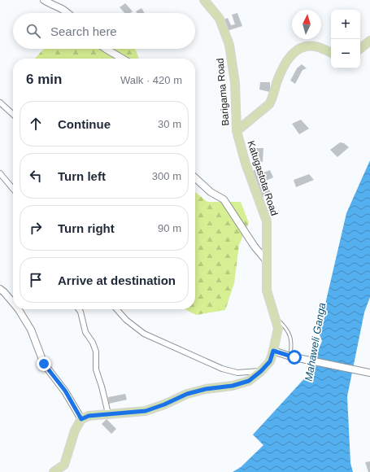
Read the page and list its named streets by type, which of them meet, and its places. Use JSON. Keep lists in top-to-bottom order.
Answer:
{
  "streets": {
    "main road": ["Barigama Road", "Katugastota Road"]
  },
  "crossings": [
    ["Barigama Road", "Katugastota Road"]
  ],
  "water": ["Mahaweli Ganga"],
  "north": "top",
  "page": {
    "map_buttons": ["+", "−"],
    "search": "Search here",
    "heading": ["6 min", "Walk · 420 m"],
    "list": [
      ["Continue", "30 m"],
      ["Turn left", "300 m"],
      ["Turn right", "90 m"],
      "Arrive at destination"
    ]
  }
}
